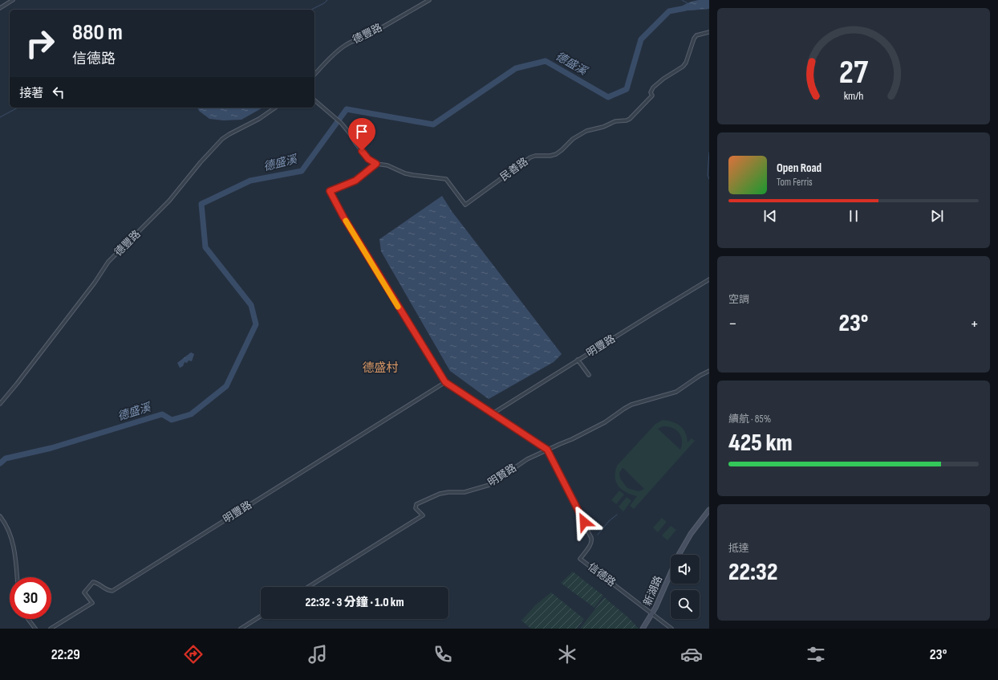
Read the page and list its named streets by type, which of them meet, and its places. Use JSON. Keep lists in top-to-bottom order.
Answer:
{
  "streets": {
    "street": [
      "德豐路",
      "民善路",
      "明豐路",
      "明賢路",
      "信德路",
      "新湖路"
    ]
  },
  "crossings": [
    ["民善路", "信德路"],
    ["明豐路", "信德路"],
    ["明賢路", "信德路"],
    ["信德路", "新湖路"]
  ],
  "districts": ["德盛村"],
  "water": ["德盛溪"],
  "page": {
    "turn": ["880 m", "信德路"],
    "then": "接著",
    "song": ["Open Road", "Tom Ferris"],
    "tile": [
      "空調",
      ["續航 · 85%", "425 km"],
      ["抵達", "22:32"]
    ],
    "heat": ["−", "23°", "+"],
    "limit": "30",
    "trip": "22:32 · 3 分鐘 · 1.0 km",
    "tabs": ["22:29", "23°"],
    "gauge": ["27", "km/h"]
  }
}
